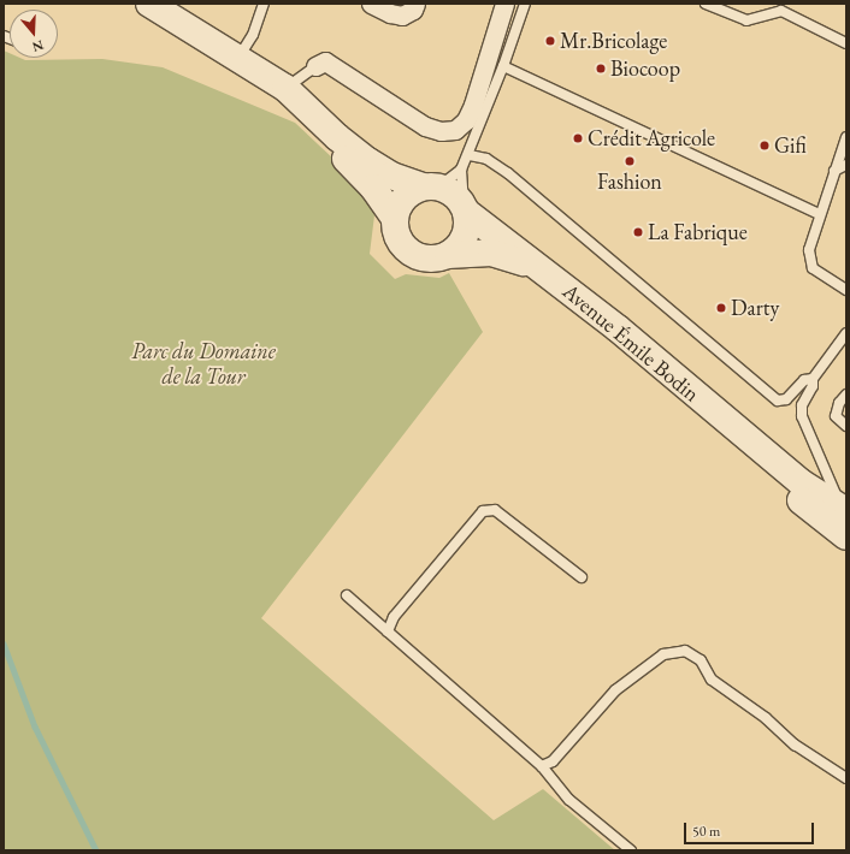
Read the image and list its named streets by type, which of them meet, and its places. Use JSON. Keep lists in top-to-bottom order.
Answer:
{
  "streets": {
    "main road": ["Avenue Émile Bodin"]
  },
  "parks": ["Parc du Domaine de la Tour"],
  "places": [
    "Mr.Bricolage",
    "Biocoop",
    "Crédit Agricole",
    "Gifi",
    "Fashion",
    "La Fabrique",
    "Darty"
  ],
  "scale_bar": "50 m",
  "north": "bottom"
}
